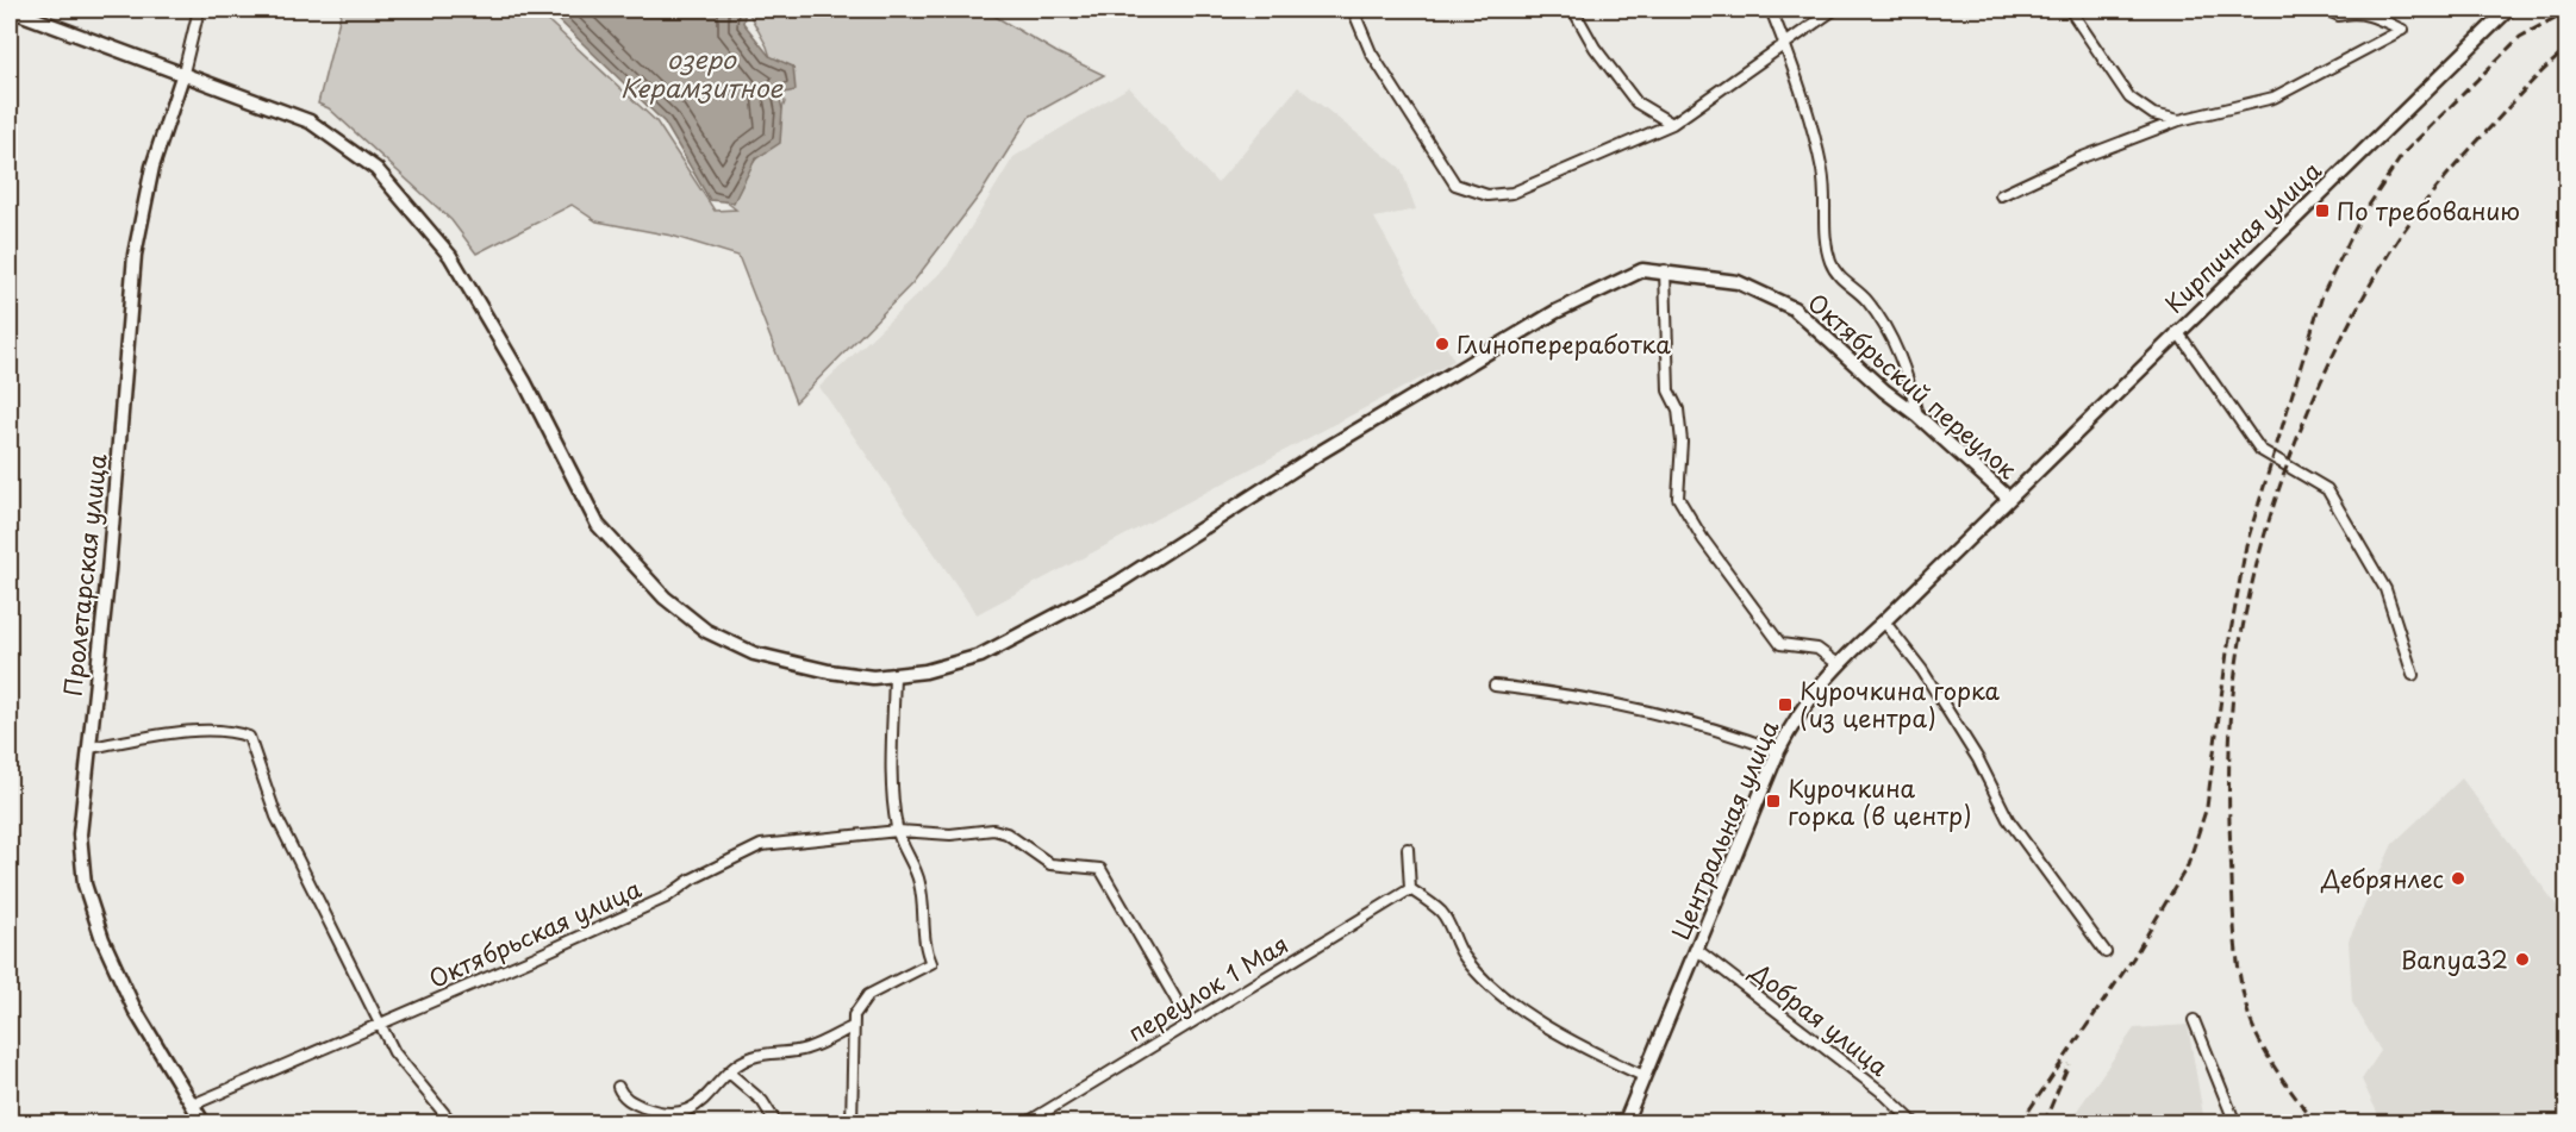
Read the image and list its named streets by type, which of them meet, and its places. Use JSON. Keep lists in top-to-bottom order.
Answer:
{
  "streets": {
    "street": [
      "Кирпичная улица",
      "Октябрьский переулок",
      "Пролетарская улица",
      "Центральная улица",
      "Октябрьская улица",
      "переулок 1 Мая",
      "Добрая улица"
    ]
  },
  "crossings": [
    ["Кирпичная улица", "Октябрьский переулок"],
    ["Кирпичная улица", "Центральная улица"],
    ["Октябрьский переулок", "Пролетарская улица"],
    ["Октябрьский переулок", "Центральная улица"],
    ["Пролетарская улица", "Октябрьская улица"],
    ["Центральная улица", "Добрая улица"],
    ["Октябрьская улица", "переулок 1 Мая"]
  ],
  "water": ["озеро Керамзитное"],
  "places": {
    "transit": ["По требованию", "Курочкина горка (из центра)", "Курочкина горка (в центр)"],
    "other": ["Глинопереработка", "Дебрянлес", "Banya32"]
  }
}
